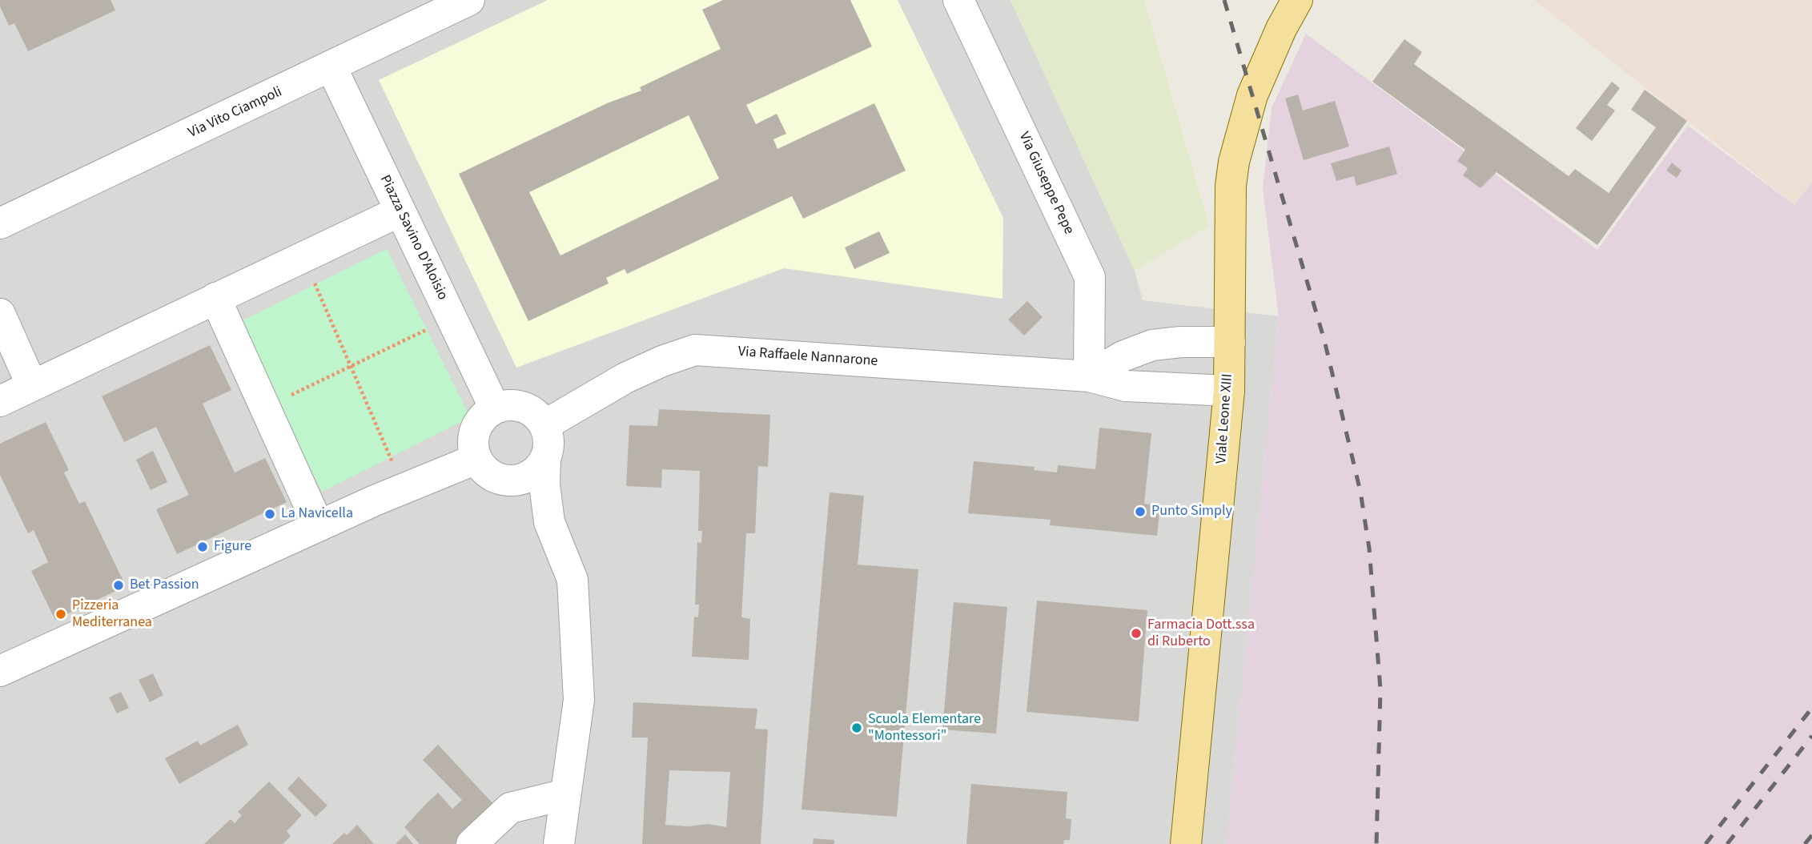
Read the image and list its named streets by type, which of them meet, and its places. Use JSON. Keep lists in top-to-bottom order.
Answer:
{
  "streets": {
    "main road": ["Viale Leone XIII"],
    "street": [
      "Via Vito Ciampoli",
      "Via Giuseppe Pepe",
      "Piazza Savino D'Aloisio",
      "Via Raffaele Nannarone"
    ]
  },
  "crossings": [
    ["Via Vito Ciampoli", "Piazza Savino D'Aloisio"],
    ["Via Giuseppe Pepe", "Via Raffaele Nannarone"],
    ["Piazza Savino D'Aloisio", "Via Raffaele Nannarone"],
    ["Via Raffaele Nannarone", "Viale Leone XIII"]
  ],
  "places": [
    "Punto Simply",
    "La Navicella",
    "Figure",
    "Bet Passion",
    "Pizzeria Mediterranea",
    "Farmacia Dott.ssa di Ruberto",
    "Scuola Elementare \"Montessori\""
  ]
}
